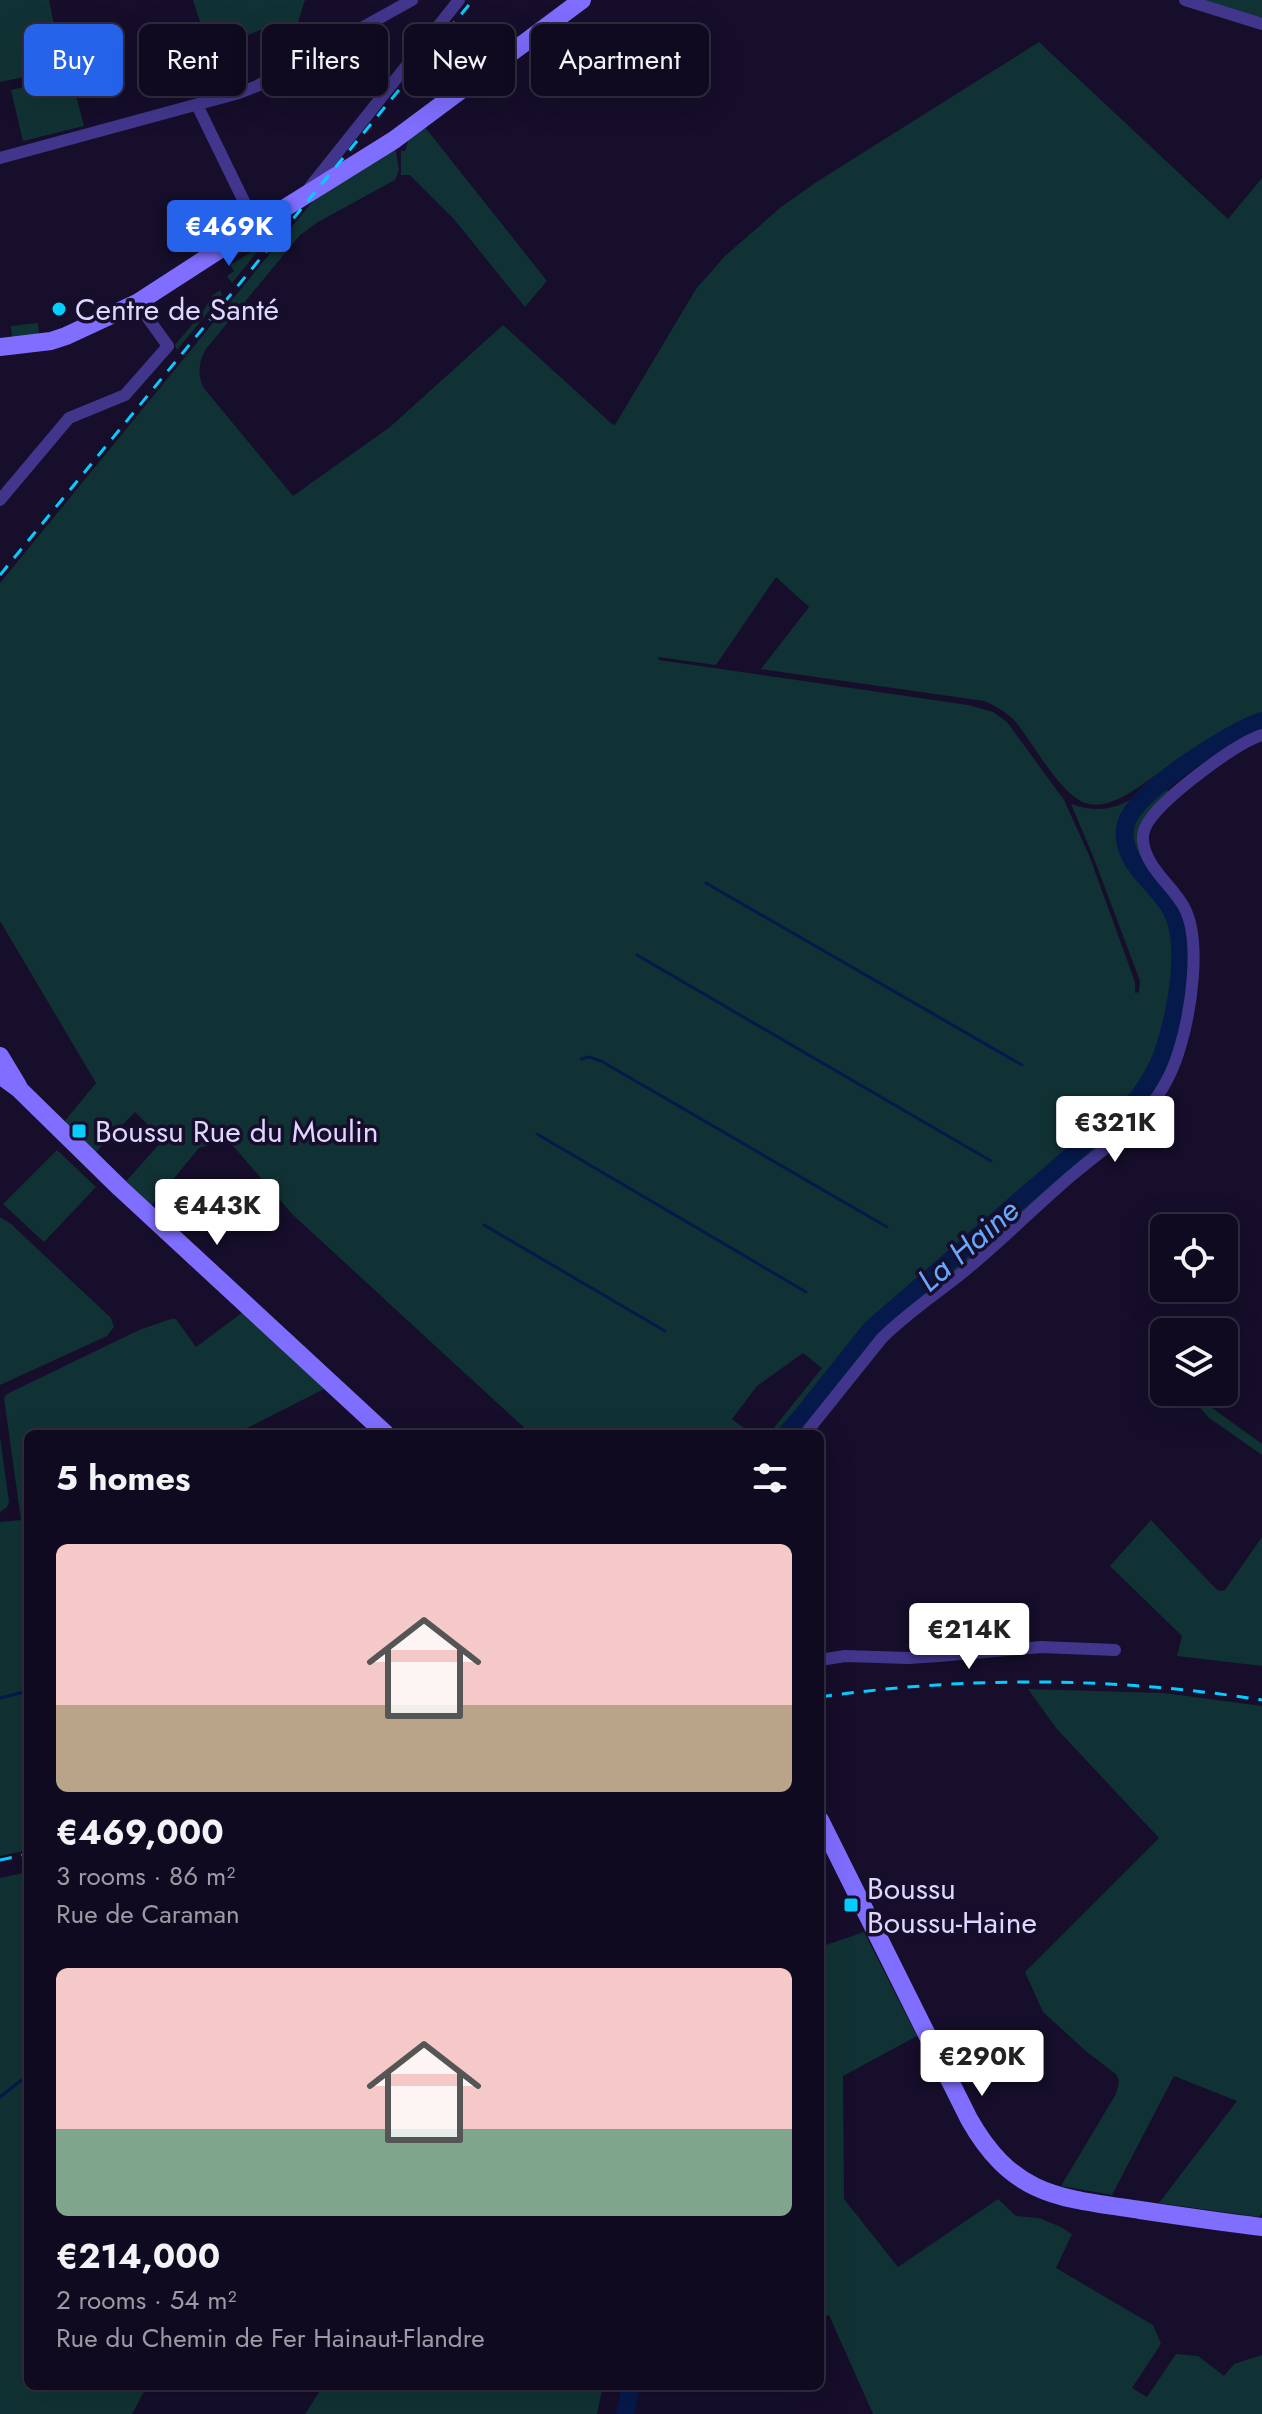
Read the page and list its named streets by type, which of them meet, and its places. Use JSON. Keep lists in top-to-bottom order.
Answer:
{
  "water": ["La Haine"],
  "places": {
    "other": ["Centre de Santé"],
    "transit": ["Boussu Rue du Moulin", "Boussu Boussu-Haine"]
  },
  "page": {
    "chip": [
      "Buy",
      "Rent",
      "Filters",
      "New",
      "Apartment"
    ],
    "price": [
      "€469K",
      "€321K",
      "€443K",
      "€214K",
      "€290K"
    ],
    "heading": "5 homes",
    "list": [
      {
        "name": "€469,000",
        "note": "3 rooms · 86 m² · Rue de Caraman"
      },
      {
        "name": "€214,000",
        "note": "2 rooms · 54 m² · Rue du Chemin de Fer Hainaut-Flandre"
      }
    ]
  }
}
